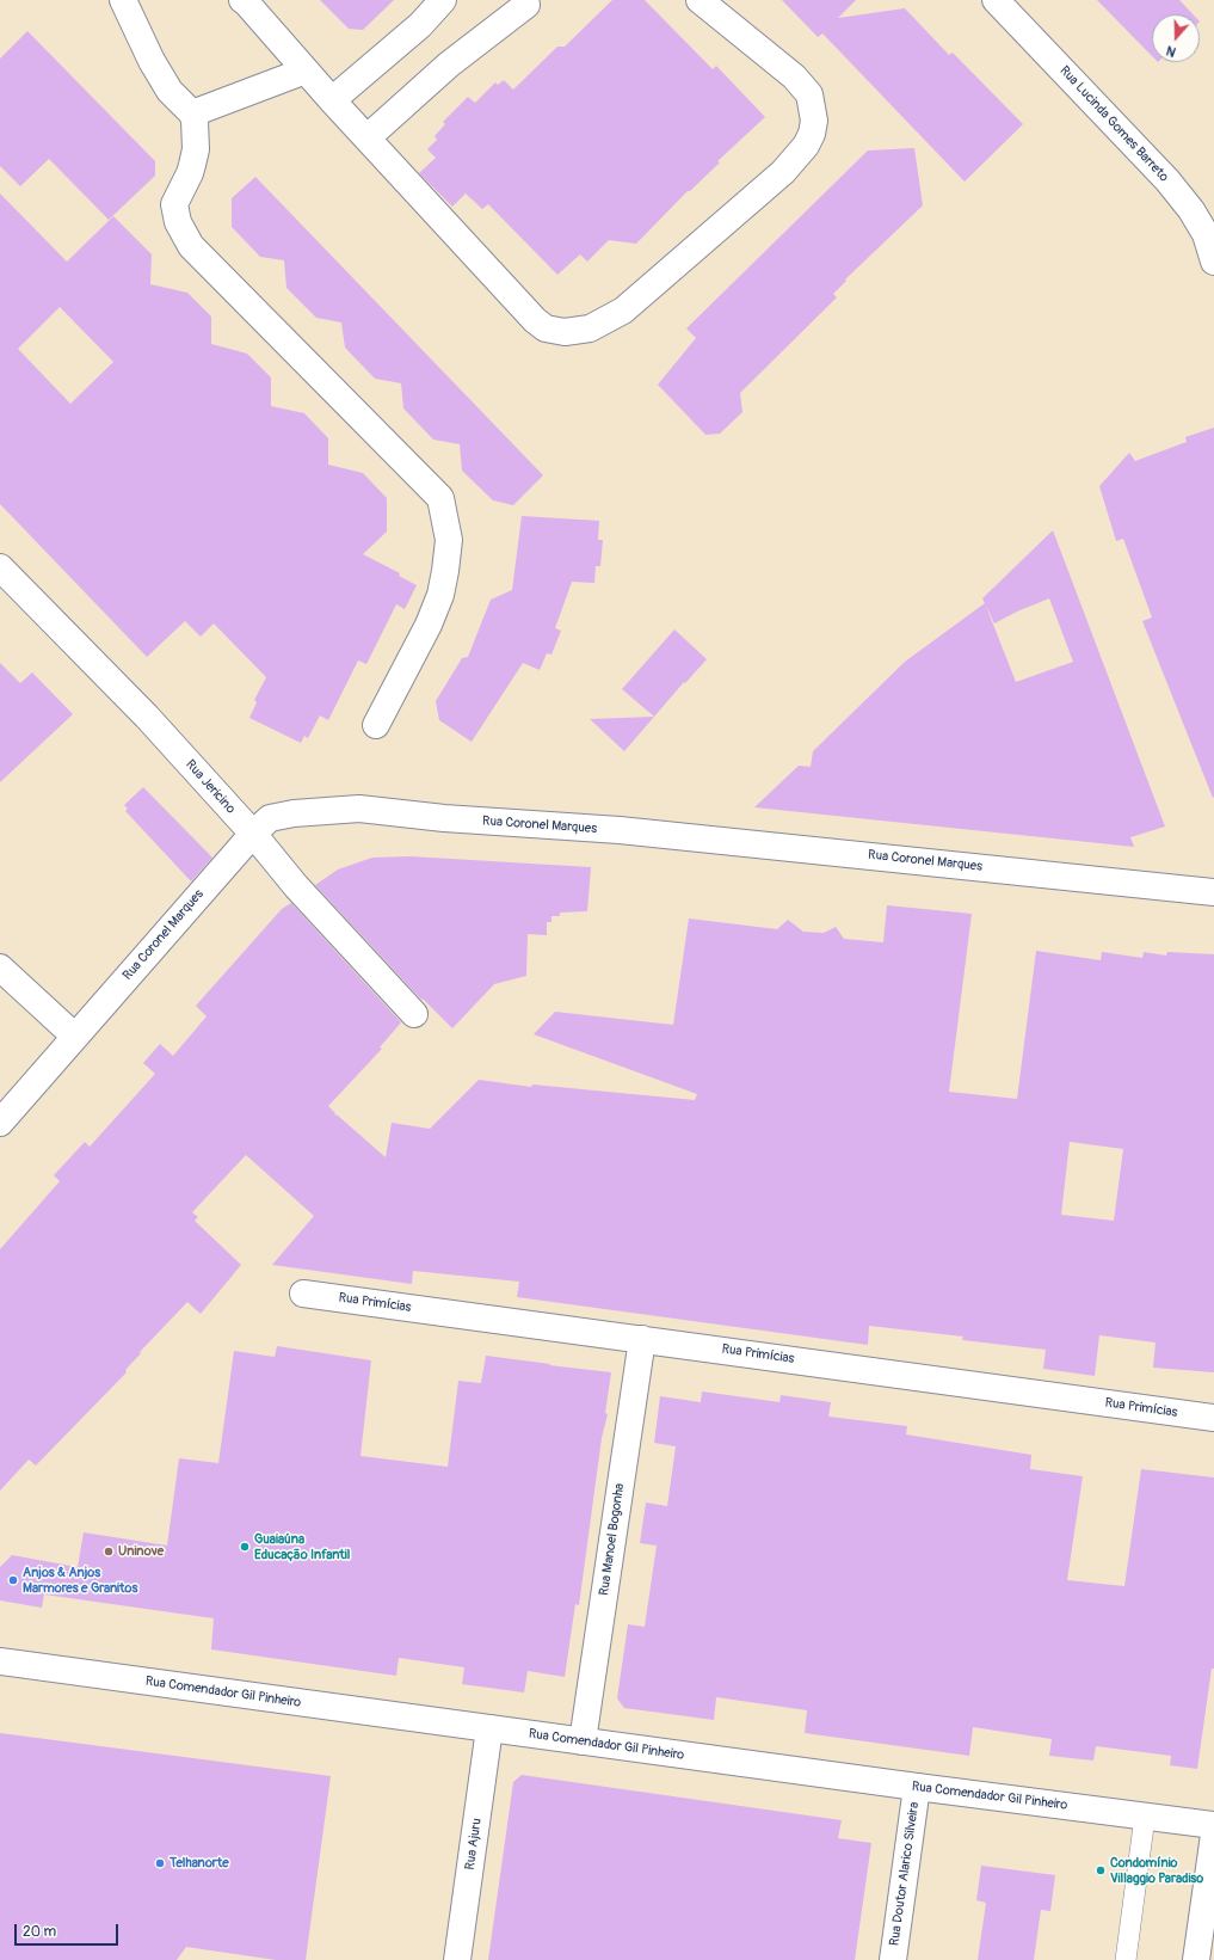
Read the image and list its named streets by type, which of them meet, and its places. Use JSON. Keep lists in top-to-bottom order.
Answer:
{
  "streets": {
    "street": [
      "Rua Lucinda Gomes Barreto",
      "Rua Jericino",
      "Rua Coronel Marques",
      "Rua Primícias",
      "Rua Manoel Bogonha",
      "Rua Comendador Gil Pinheiro",
      "Rua Ajuru",
      "Rua Doutor Alarico Silveira"
    ]
  },
  "crossings": [
    ["Rua Jericino", "Rua Coronel Marques"],
    ["Rua Primícias", "Rua Manoel Bogonha"],
    ["Rua Manoel Bogonha", "Rua Comendador Gil Pinheiro"],
    ["Rua Comendador Gil Pinheiro", "Rua Ajuru"],
    ["Rua Comendador Gil Pinheiro", "Rua Doutor Alarico Silveira"]
  ],
  "places": [
    "Guaiaúna Educação Infantil",
    "Uninove",
    "Anjos & Anjos Marmores e Granitos",
    "Telhanorte",
    "Condomínio Villaggio Paradiso"
  ],
  "scale_bar": "20 m",
  "north": "bottom"
}
